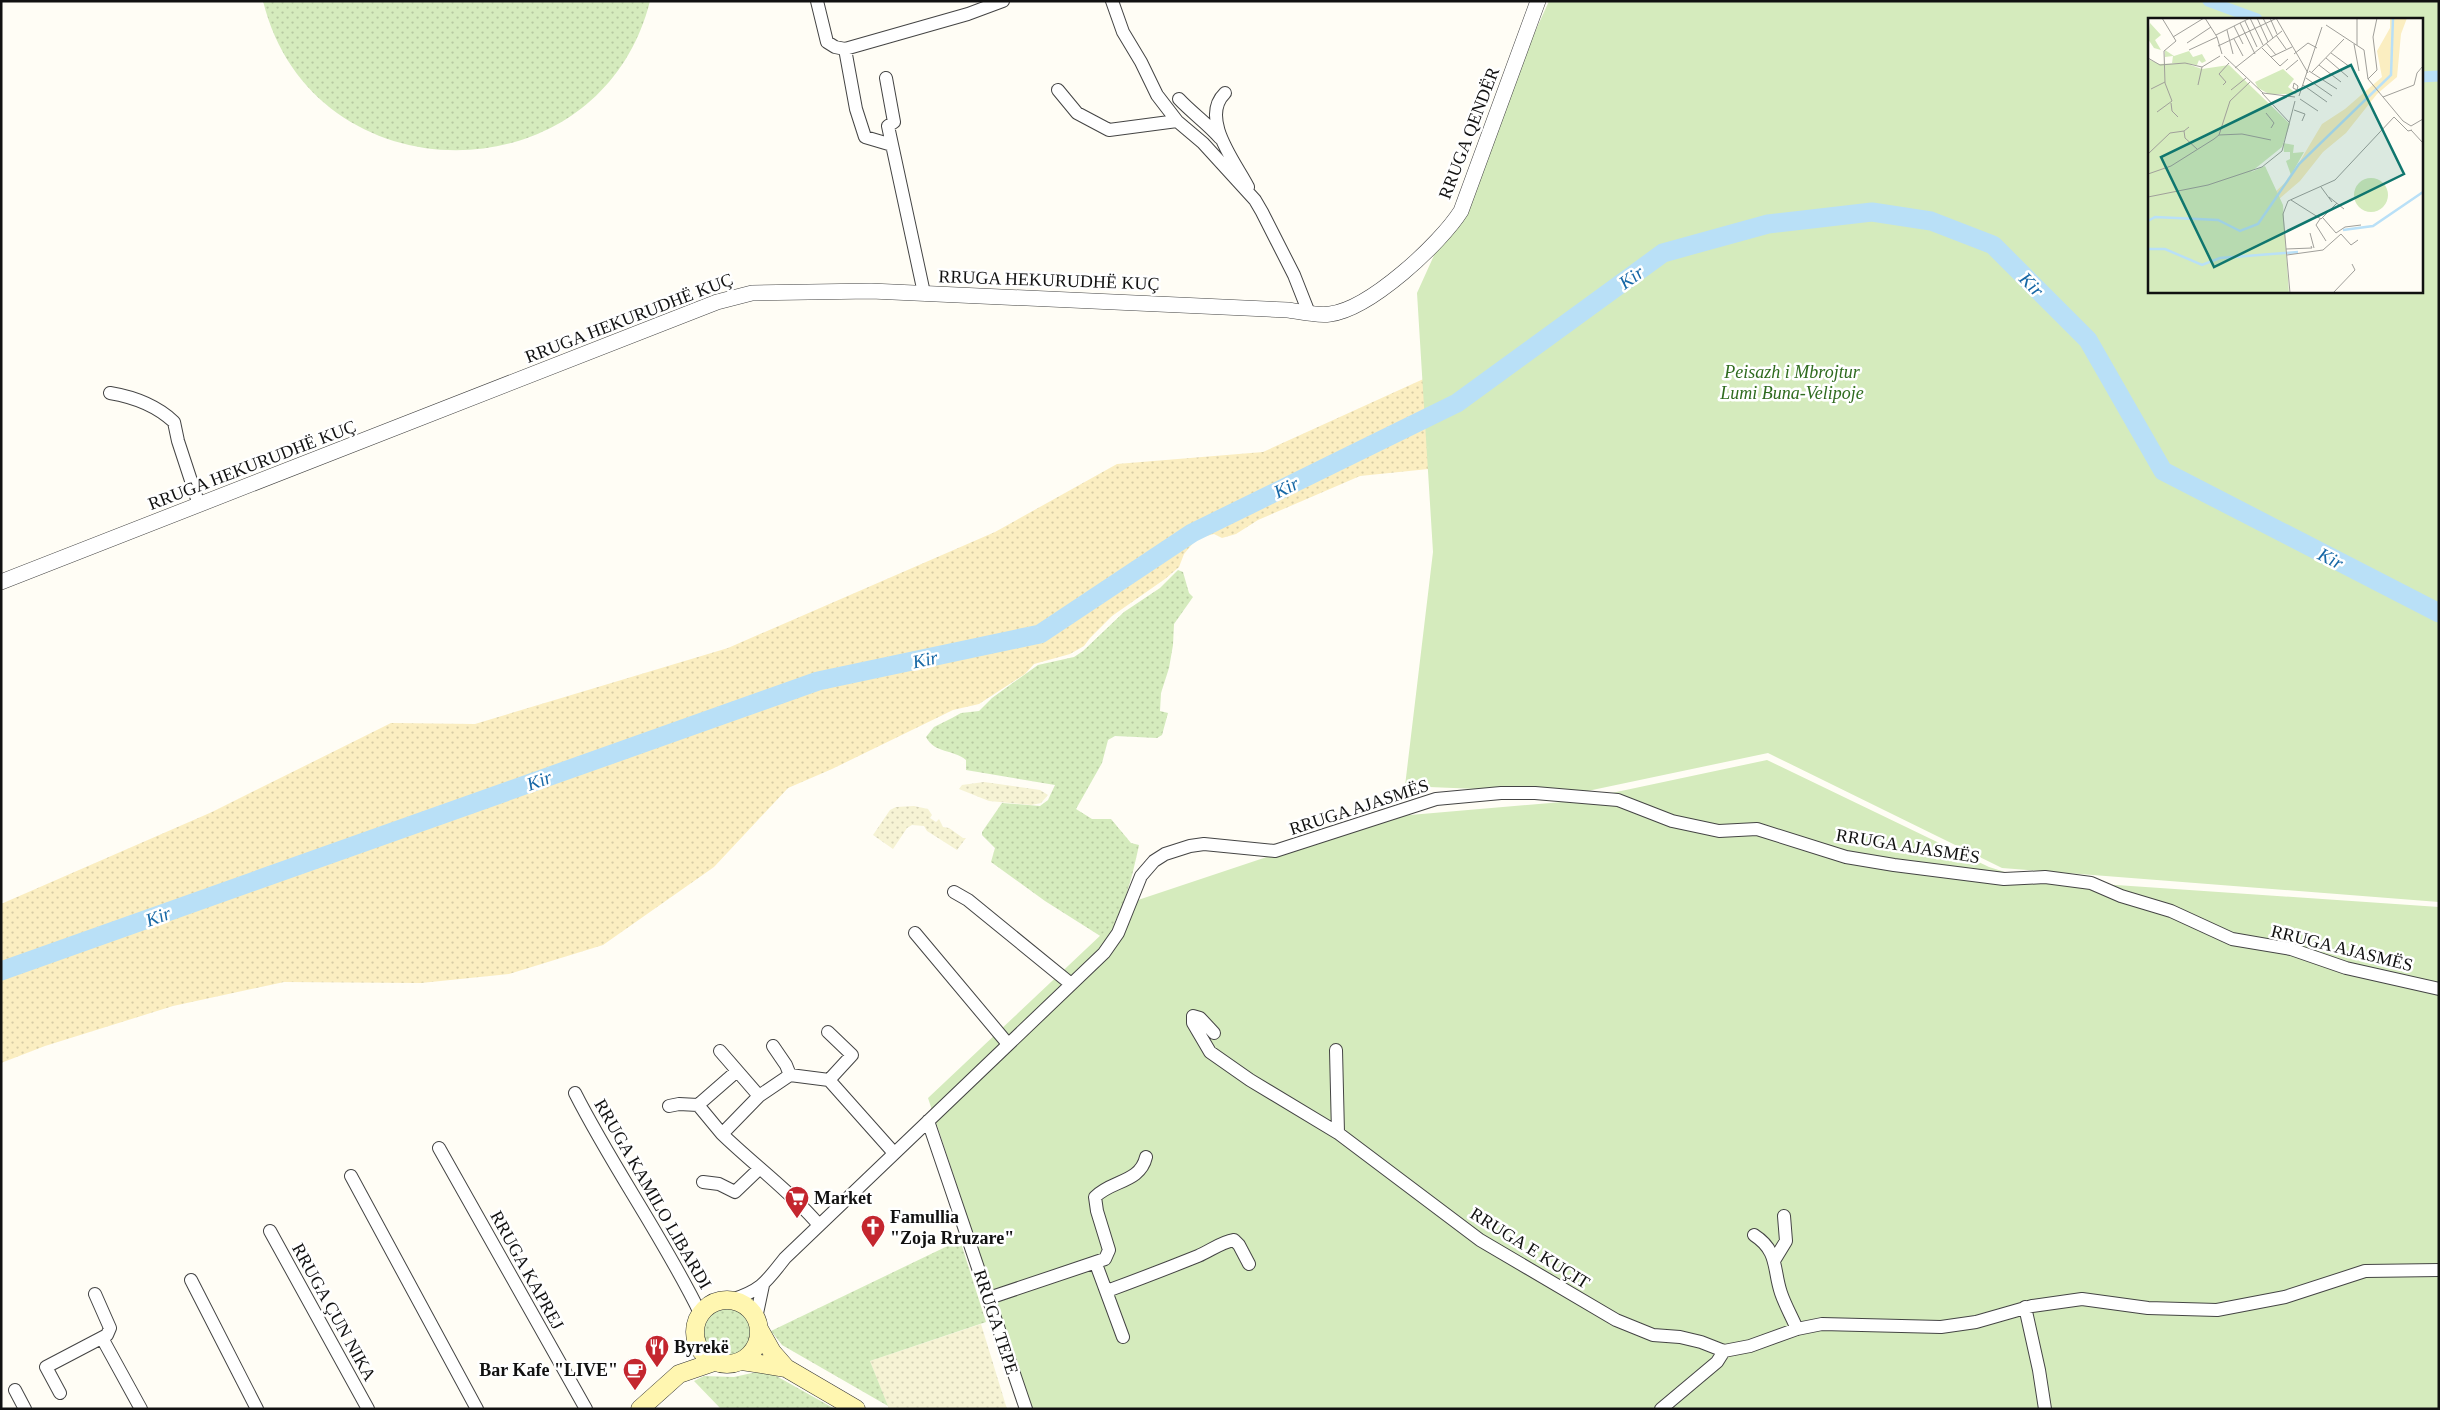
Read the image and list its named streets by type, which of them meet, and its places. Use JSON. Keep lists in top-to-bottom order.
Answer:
{
  "streets": {
    "street": [
      "RRUGA QENDËR",
      "RRUGA HEKURUDHË KUÇ",
      "RRUGA AJASMËS",
      "RRUGA KAMILO LIBARDI",
      "RRUGA E KUÇIT",
      "RRUGA KAPREJ",
      "RRUGA ÇUN NIKA",
      "RRUGA TEPE"
    ]
  },
  "crossings": [
    ["RRUGA QENDËR", "RRUGA HEKURUDHË KUÇ"]
  ],
  "water": ["Kir"],
  "parks": ["Peisazh i Mbrojtur Lumi Buna-Velipoje"],
  "places": {
    "supermarket": ["Market"],
    "church": ["Famullia \"Zoja Rruzare\""],
    "restaurant": ["Byrekë"],
    "cafe": ["Bar Kafe \"LIVE\""]
  }
}
